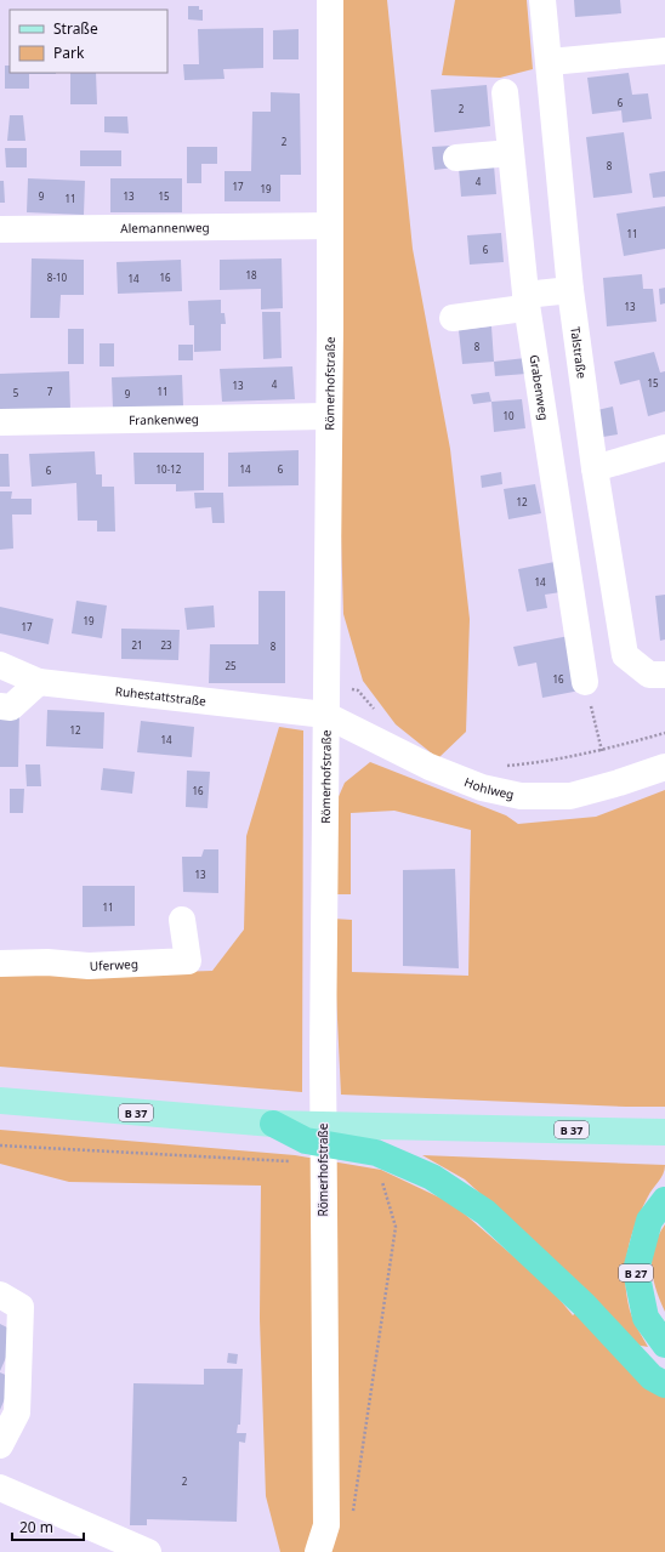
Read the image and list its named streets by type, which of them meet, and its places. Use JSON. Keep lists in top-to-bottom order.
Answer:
{
  "streets": {
    "highway": ["B 27"],
    "main road": ["B 37"],
    "street": [
      "Alemannenweg",
      "Talstraße",
      "Römerhofstraße",
      "Grabenweg",
      "Frankenweg",
      "Ruhestattstraße",
      "Hohlweg",
      "Uferweg"
    ]
  },
  "crossings": [
    ["Alemannenweg", "Römerhofstraße"],
    ["Römerhofstraße", "Frankenweg"],
    ["Römerhofstraße", "Ruhestattstraße"],
    ["Römerhofstraße", "Hohlweg"],
    ["Ruhestattstraße", "Hohlweg"]
  ],
  "house_numbers": [
    "6",
    "2",
    "2",
    "8",
    "4",
    "17",
    "19",
    "9",
    "13",
    "15",
    "11",
    "11",
    "6",
    "18",
    "8-10",
    "16",
    "14",
    "13",
    "8",
    "15",
    "4",
    "13",
    "7",
    "11",
    "5",
    "9",
    "10",
    "10-12",
    "14",
    "6",
    "6",
    "12",
    "14",
    "19",
    "17",
    "21",
    "23",
    "8",
    "25",
    "16",
    "12",
    "14",
    "16",
    "13",
    "11",
    "2"
  ],
  "legend": ["Straße", "Park"],
  "scale_bar": "20 m"
}
